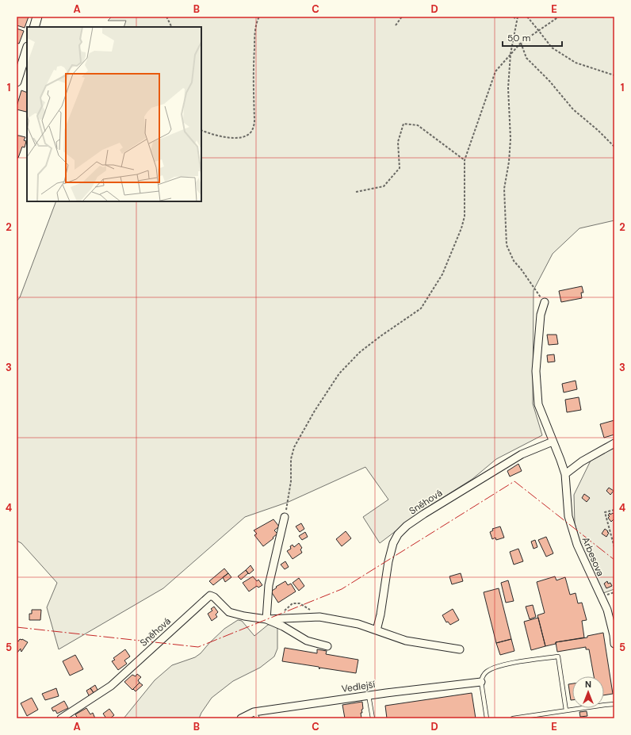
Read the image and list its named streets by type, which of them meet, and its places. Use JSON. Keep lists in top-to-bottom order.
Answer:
{
  "streets": {
    "street": ["Sněhová", "Arbesova", "Vedlejší"]
  },
  "crossings": [
    ["Sněhová", "Arbesova"]
  ],
  "scale_bar": "50 m",
  "north": "top",
  "grid": {
    "columns": [
      "A",
      "B",
      "C",
      "D",
      "E"
    ],
    "rows": [
      "1",
      "2",
      "3",
      "4",
      "5"
    ]
  }
}
